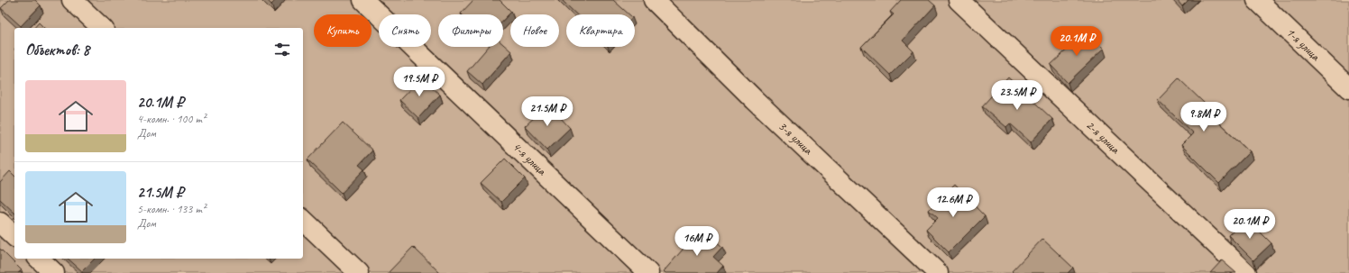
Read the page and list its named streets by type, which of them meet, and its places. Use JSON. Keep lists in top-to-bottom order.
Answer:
{
  "streets": {
    "lane": [
      "1-я улица",
      "2-я улица",
      "3-я улица",
      "4-я улица"
    ]
  },
  "page": {
    "chip": [
      "Купить",
      "Снять",
      "Фильтры",
      "Новое",
      "Квартира"
    ],
    "price": [
      "20.1M ₽",
      "19.5M ₽",
      "23.5M ₽",
      "21.5M ₽",
      "9.8M ₽",
      "12.6M ₽",
      "20.1M ₽",
      "16M ₽"
    ],
    "heading": "Объектов: 8",
    "list": [
      {
        "name": "20.1M ₽",
        "note": "4-комн. · 100 m² · Дом"
      },
      {
        "name": "21.5M ₽",
        "note": "5-комн. · 133 m² · Дом"
      }
    ]
  }
}
